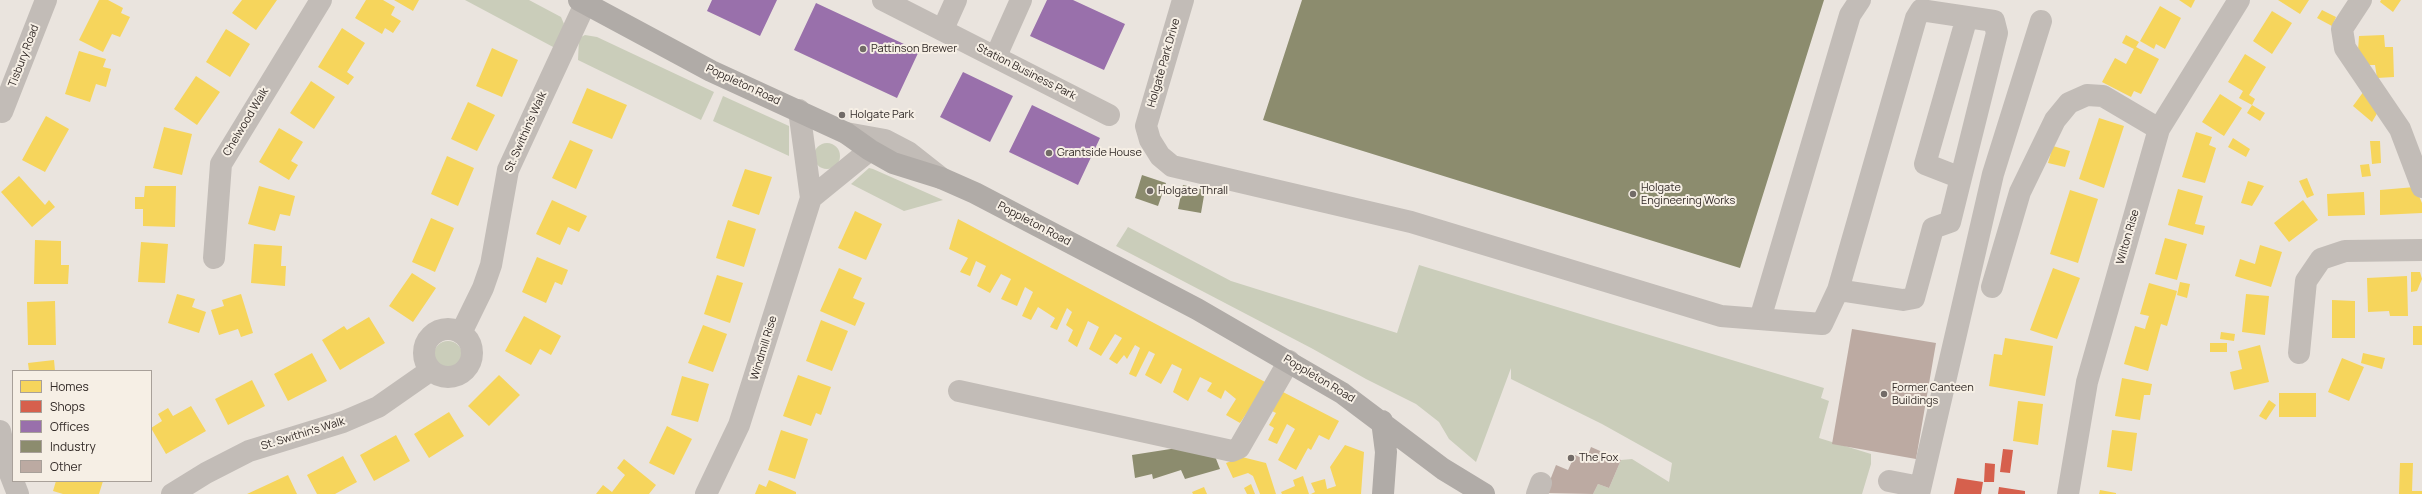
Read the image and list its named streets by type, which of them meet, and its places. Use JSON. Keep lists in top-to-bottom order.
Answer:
{
  "streets": {
    "main road": ["Poppleton Road"],
    "street": [
      "Tisbury Road",
      "Holgate Park Drive",
      "Station Business Park",
      "Chelwood Walk",
      "St. Swithin's Walk",
      "Wilton Rise",
      "Windmill Rise"
    ]
  },
  "crossings": [
    ["Poppleton Road", "St. Swithin's Walk"],
    ["Poppleton Road", "Windmill Rise"]
  ],
  "places": [
    "Pattinson Brewer",
    "Holgate Park",
    "Grantside House",
    "Holgate Thrall",
    "Holgate Engineering Works",
    "Former Canteen Buildings",
    "The Fox"
  ],
  "legend": [
    "Homes",
    "Shops",
    "Offices",
    "Industry",
    "Other"
  ]
}
